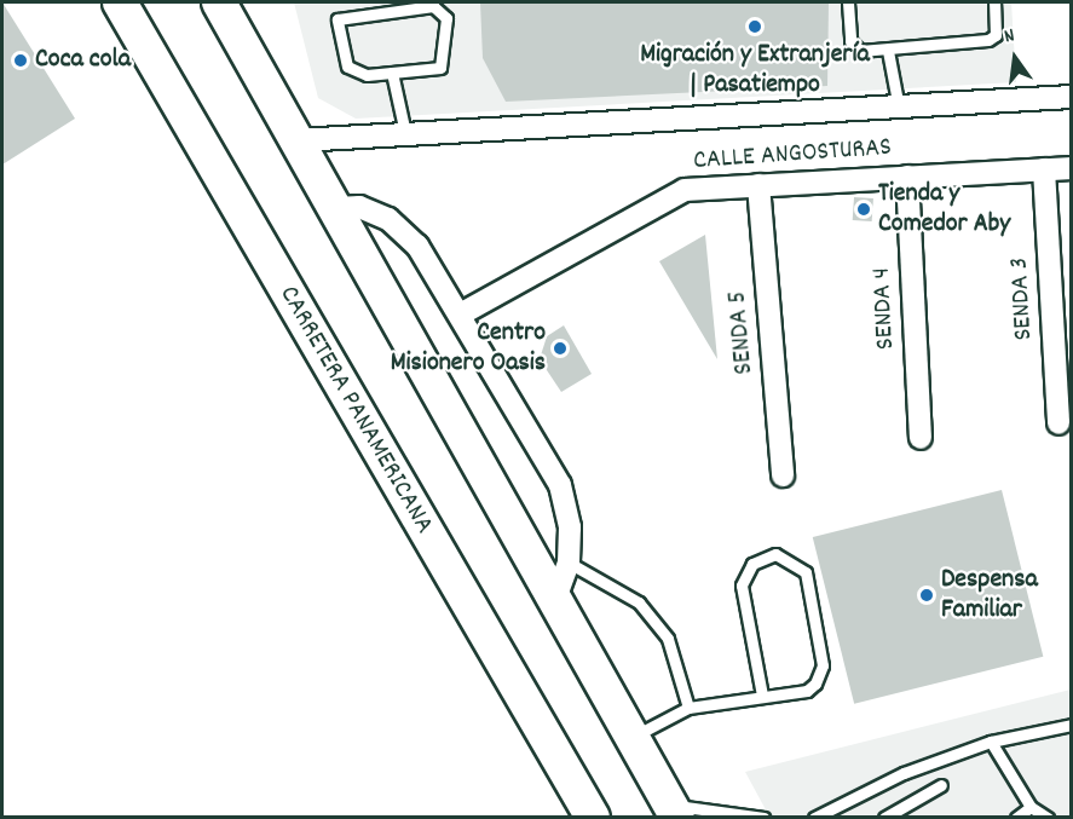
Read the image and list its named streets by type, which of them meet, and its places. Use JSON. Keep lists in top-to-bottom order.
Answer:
{
  "streets": {
    "highway": ["CARRETERA PANAMERICANA"],
    "street": [
      "CALLE ANGOSTURAS",
      "SENDA 3",
      "SENDA 4",
      "SENDA 5"
    ]
  },
  "crossings": [
    ["CALLE ANGOSTURAS", "SENDA 3"],
    ["CALLE ANGOSTURAS", "SENDA 4"],
    ["CALLE ANGOSTURAS", "SENDA 5"]
  ],
  "places": [
    "Migración y Extranjería | Pasatiempo",
    "Coca cola",
    "Tienda y Comedor Aby",
    "Centro Misionero Oasis",
    "Despensa Familiar"
  ],
  "north": "top"
}
